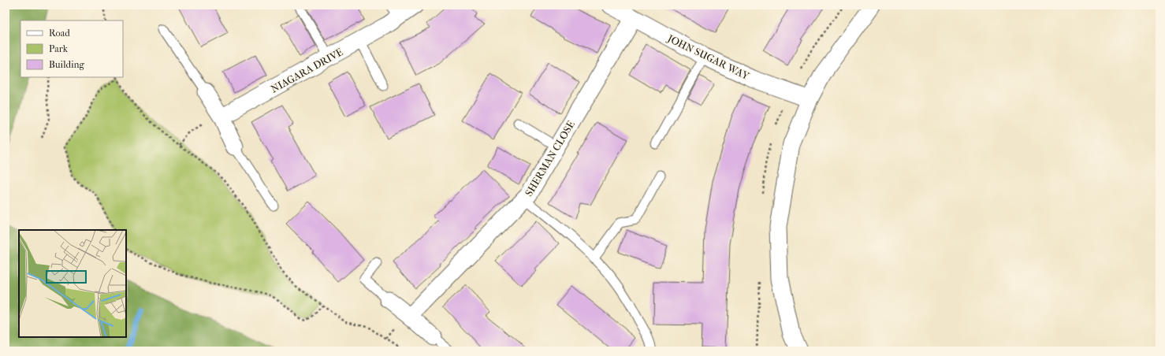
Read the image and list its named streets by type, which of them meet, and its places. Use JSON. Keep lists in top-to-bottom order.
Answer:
{
  "streets": {
    "street": ["JOHN SUGAR WAY", "NIAGARA DRIVE", "SHERMAN CLOSE"]
  },
  "crossings": [
    ["JOHN SUGAR WAY", "SHERMAN CLOSE"]
  ],
  "legend": ["Road", "Park", "Building"]
}
